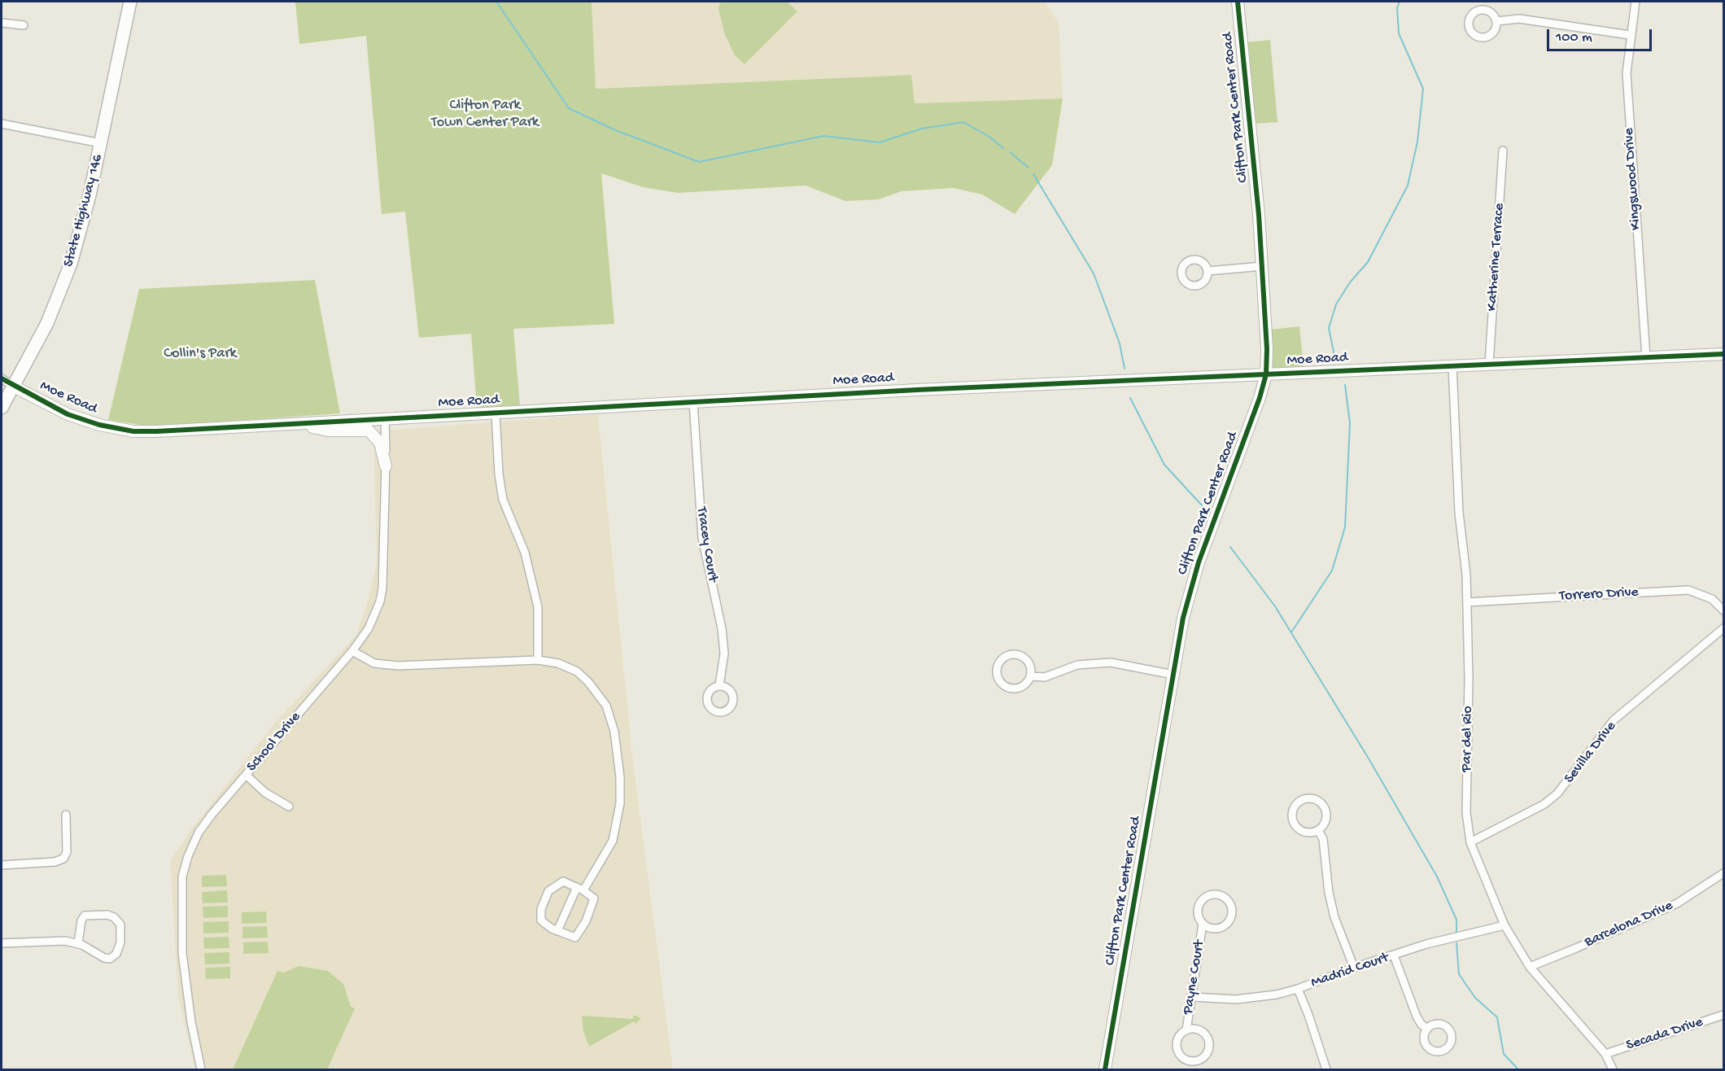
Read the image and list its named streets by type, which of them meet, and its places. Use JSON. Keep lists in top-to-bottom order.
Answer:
{
  "streets": {
    "main road": ["State Highway 146"],
    "street": [
      "Clifton Park Center Road",
      "Kingswood Drive",
      "Katherine Terrace",
      "Moe Road",
      "Tracey Court",
      "Torrero Drive",
      "Par del Rio",
      "School Drive",
      "Sevilla Drive",
      "Barcelona Drive",
      "Madrid Court",
      "Payne Court",
      "Secada Drive"
    ]
  },
  "crossings": [
    ["Clifton Park Center Road", "Moe Road"],
    ["Kingswood Drive", "Moe Road"],
    ["State Highway 146", "Moe Road"],
    ["Katherine Terrace", "Moe Road"],
    ["Moe Road", "Tracey Court"],
    ["Moe Road", "Par del Rio"],
    ["Moe Road", "School Drive"],
    ["Torrero Drive", "Par del Rio"],
    ["Par del Rio", "Sevilla Drive"],
    ["Par del Rio", "Barcelona Drive"],
    ["Par del Rio", "Madrid Court"],
    ["Par del Rio", "Secada Drive"],
    ["Madrid Court", "Payne Court"]
  ],
  "parks": ["Clifton Park Town Center Park", "Collin's Park"],
  "scale_bar": "100 m"
}
